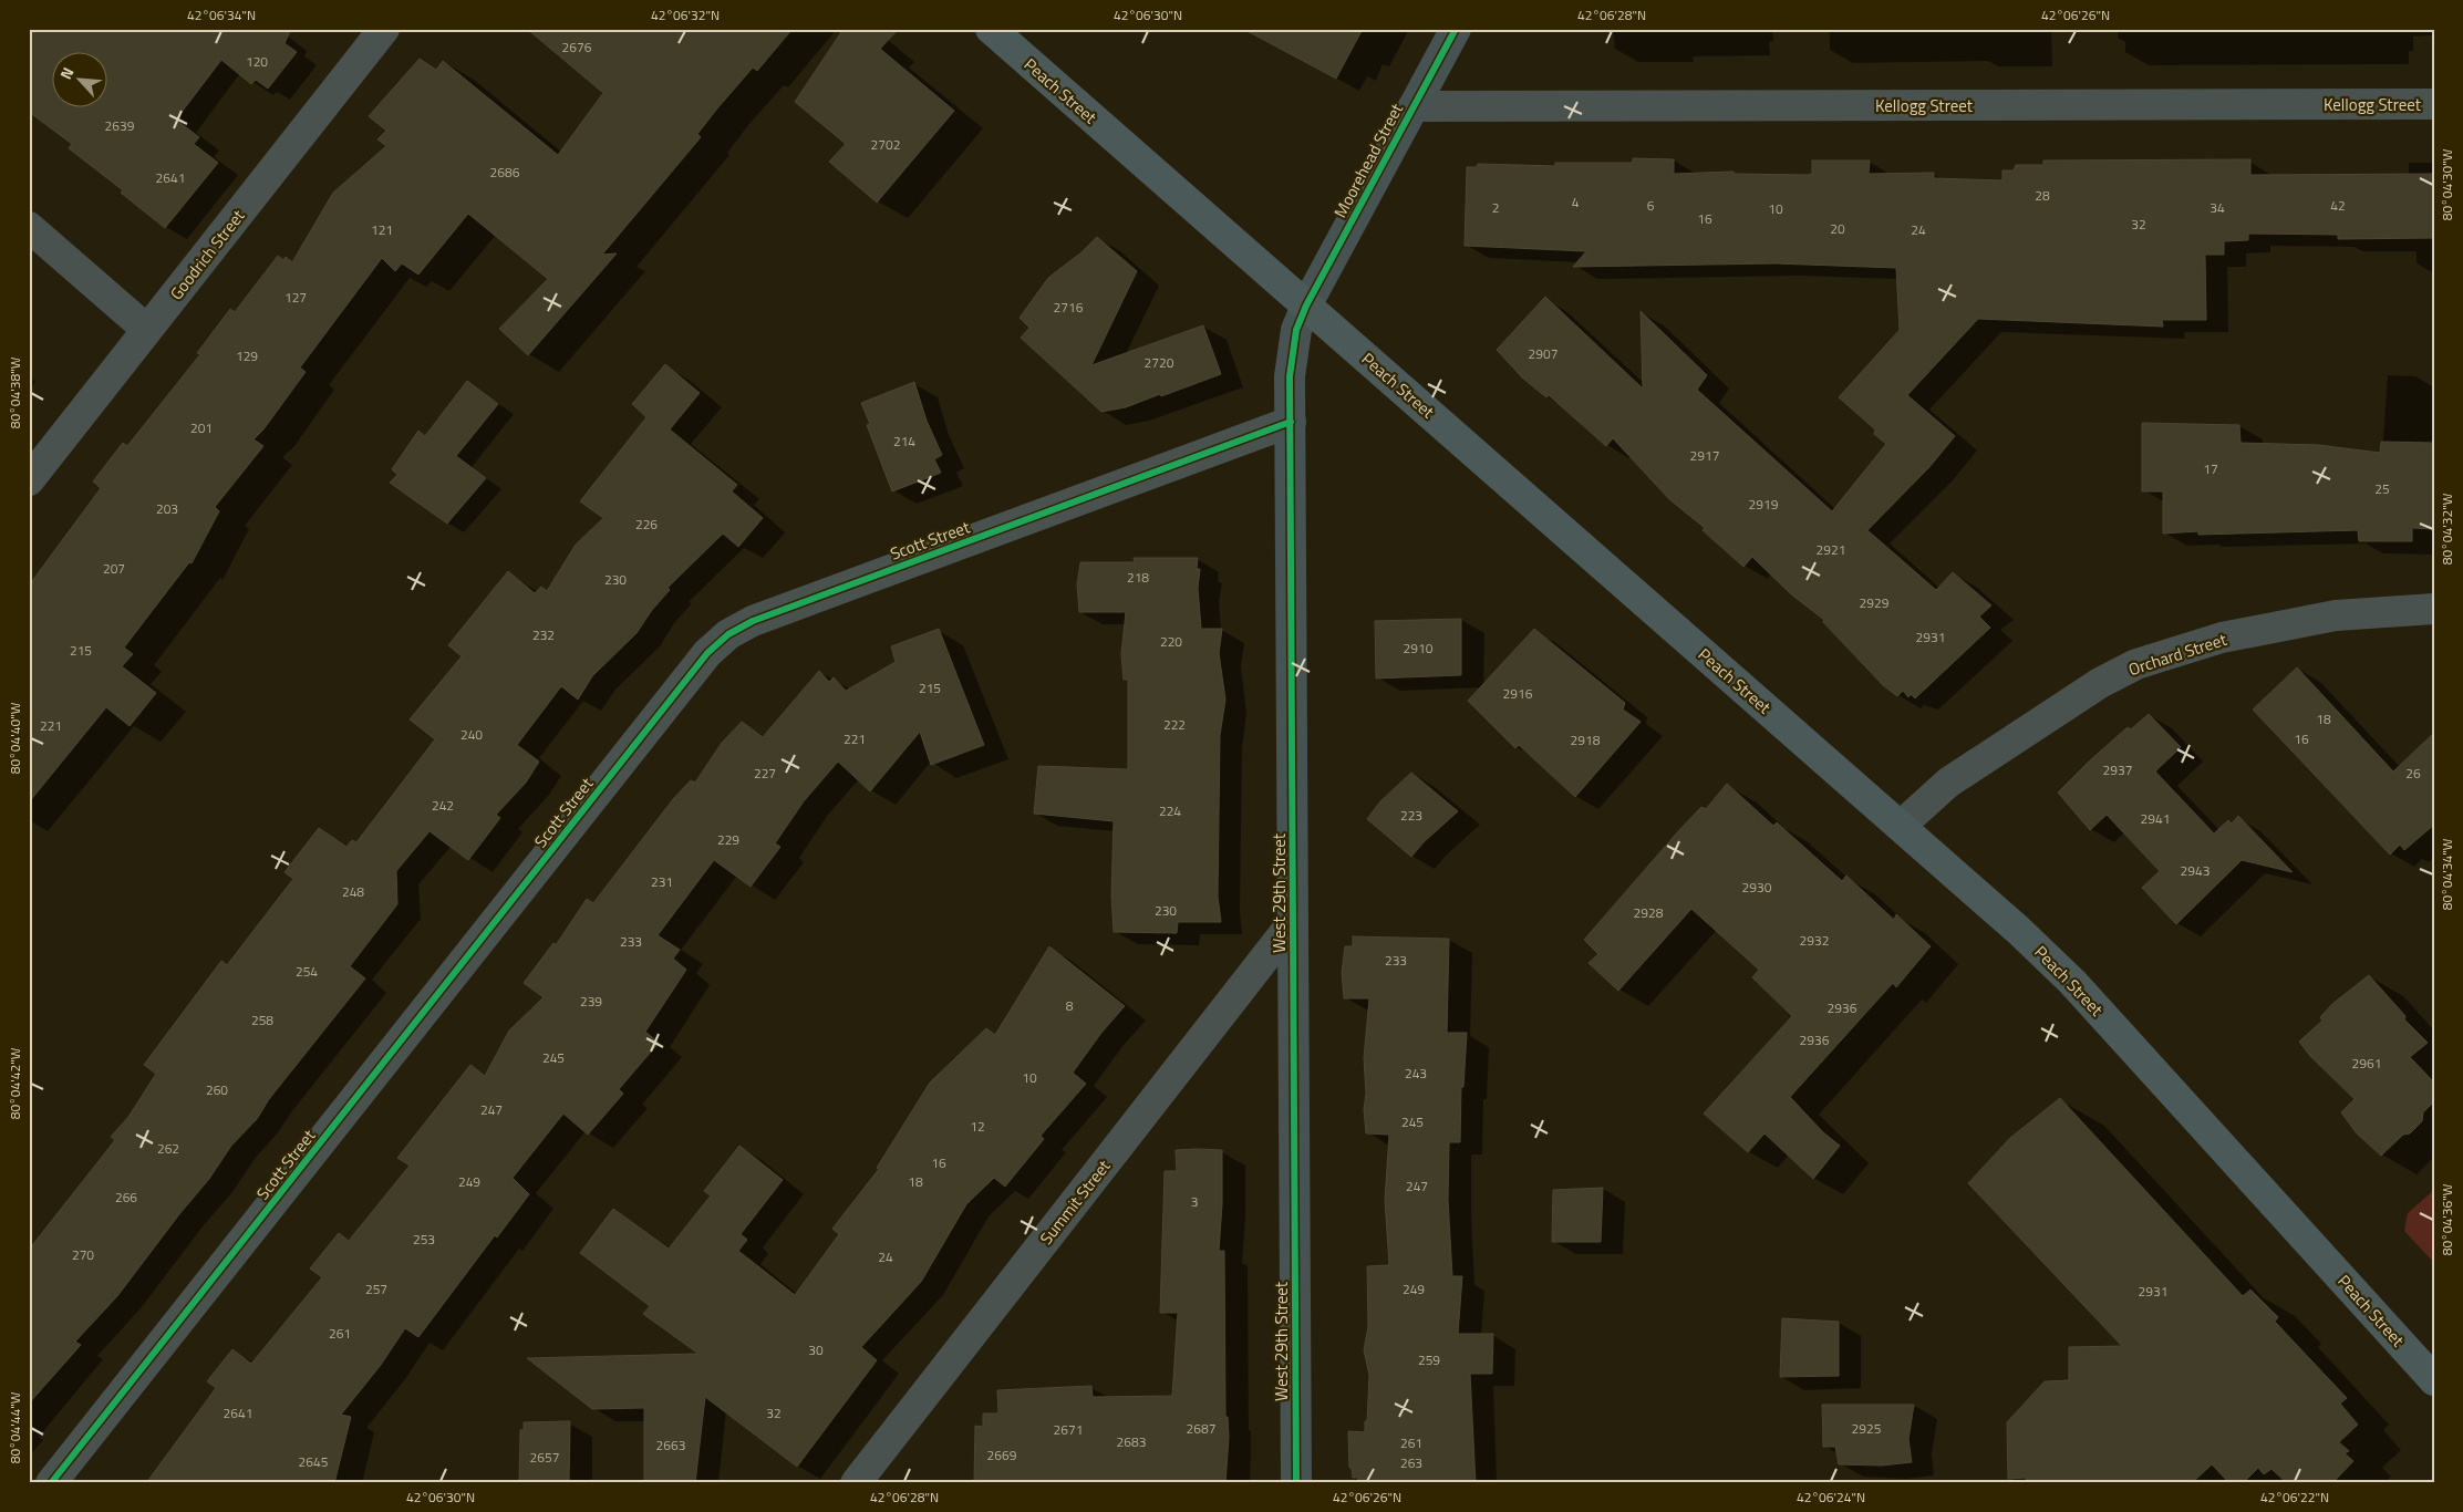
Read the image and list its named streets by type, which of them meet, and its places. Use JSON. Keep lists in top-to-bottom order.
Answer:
{
  "streets": {
    "main road": ["Peach Street"],
    "street": [
      "Kellogg Street",
      "Moorehead Street",
      "Goodrich Street",
      "Scott Street",
      "Orchard Street",
      "West 29th Street",
      "Summit Street"
    ]
  },
  "crossings": [
    ["Peach Street", "Moorehead Street"],
    ["Peach Street", "Orchard Street"],
    ["Peach Street", "West 29th Street"],
    ["Kellogg Street", "Moorehead Street"],
    ["Moorehead Street", "West 29th Street"],
    ["Scott Street", "West 29th Street"],
    ["West 29th Street", "Summit Street"]
  ],
  "house_numbers": [
    "2676",
    "120",
    "2639",
    "2702",
    "2686",
    "2641",
    "28",
    "4",
    "6",
    "42",
    "2",
    "34",
    "10",
    "16",
    "32",
    "20",
    "121",
    "24",
    "127",
    "2716",
    "2907",
    "129",
    "2720",
    "201",
    "214",
    "2917",
    "17",
    "25",
    "2919",
    "203",
    "226",
    "2921",
    "207",
    "218",
    "230",
    "2929",
    "232",
    "2931",
    "220",
    "2910",
    "215",
    "215",
    "2916",
    "18",
    "222",
    "221",
    "240",
    "221",
    "16",
    "2918",
    "2937",
    "227",
    "26",
    "242",
    "224",
    "223",
    "2941",
    "229",
    "2943",
    "231",
    "2930",
    "248",
    "230",
    "2928",
    "2932",
    "233",
    "233",
    "254",
    "239",
    "8",
    "2936",
    "258",
    "2936",
    "245",
    "2961",
    "243",
    "10",
    "260",
    "247",
    "245",
    "12",
    "262",
    "16",
    "249",
    "18",
    "247",
    "266",
    "3",
    "253",
    "270",
    "24",
    "257",
    "249",
    "2931",
    "261",
    "30",
    "259",
    "2641",
    "32",
    "2687",
    "2925",
    "2671",
    "2683",
    "261",
    "2663",
    "2669",
    "2657",
    "2645",
    "263"
  ],
  "north": "top left",
  "coordinates": [
    "42°06'34\"N",
    "42°06'32\"N",
    "42°06'30\"N",
    "42°06'28\"N",
    "42°06'26\"N",
    "80°04'30\"W",
    "80°04'38\"W",
    "80°04'32\"W",
    "80°04'40\"W",
    "80°04'34\"W",
    "80°04'42\"W",
    "80°04'36\"W",
    "80°04'44\"W",
    "42°06'24\"N",
    "42°06'22\"N"
  ]
}
